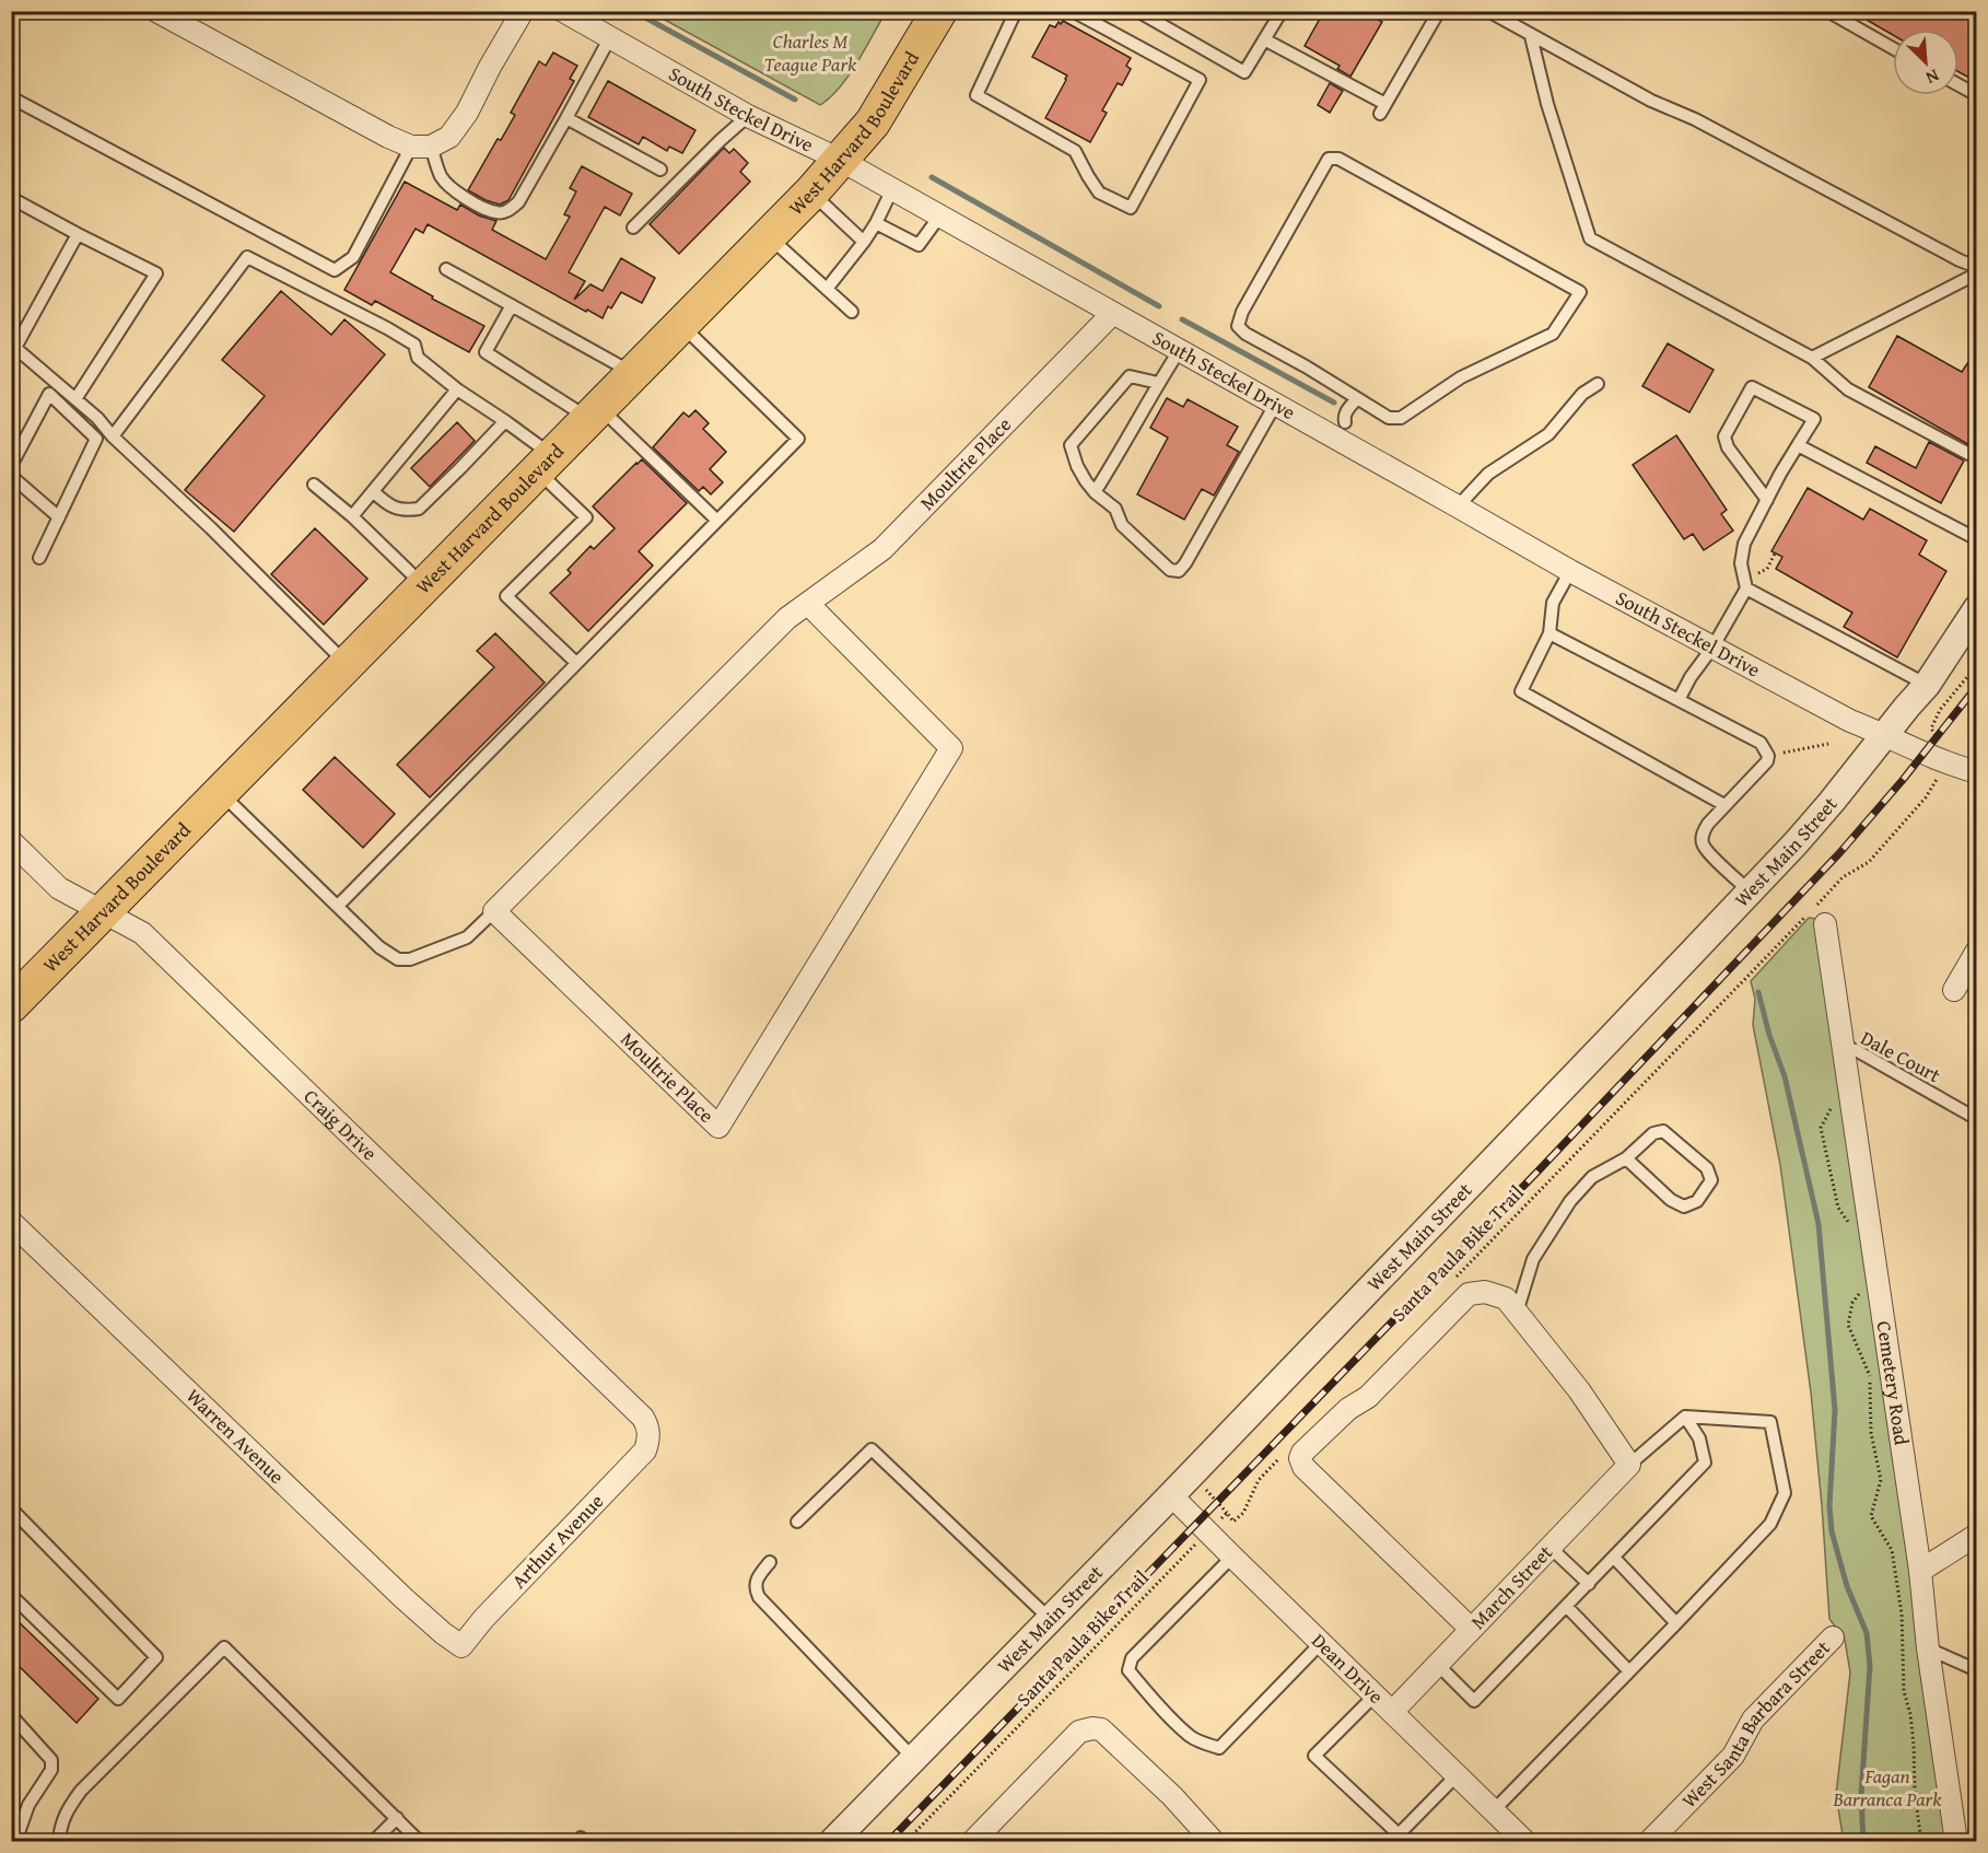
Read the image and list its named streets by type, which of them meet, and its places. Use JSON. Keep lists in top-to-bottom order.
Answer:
{
  "streets": {
    "main road": ["West Harvard Boulevard"],
    "street": [
      "South Steckel Drive",
      "Moultrie Place",
      "West Main Street",
      "Craig Drive",
      "Cemetery Road",
      "Warren Avenue",
      "Arthur Avenue",
      "March Street",
      "Dean Drive",
      "West Santa Barbara Street"
    ],
    "lane": ["Dale Court"],
    "path": ["Santa Paula Bike Trail"]
  },
  "crossings": [
    ["South Steckel Drive", "West Harvard Boulevard"],
    ["South Steckel Drive", "Moultrie Place"],
    ["South Steckel Drive", "West Main Street"],
    ["South Steckel Drive", "Santa Paula Bike Trail"],
    ["West Harvard Boulevard", "Craig Drive"],
    ["West Main Street", "Dean Drive"],
    ["Dale Court", "Cemetery Road"],
    ["Craig Drive", "Arthur Avenue"],
    ["Santa Paula Bike Trail", "Cemetery Road"],
    ["Santa Paula Bike Trail", "Dean Drive"],
    ["Warren Avenue", "Arthur Avenue"],
    ["March Street", "Dean Drive"]
  ],
  "parks": ["Charles M Teague Park", "Fagan Barranca Park"],
  "north": "bottom right"
}
